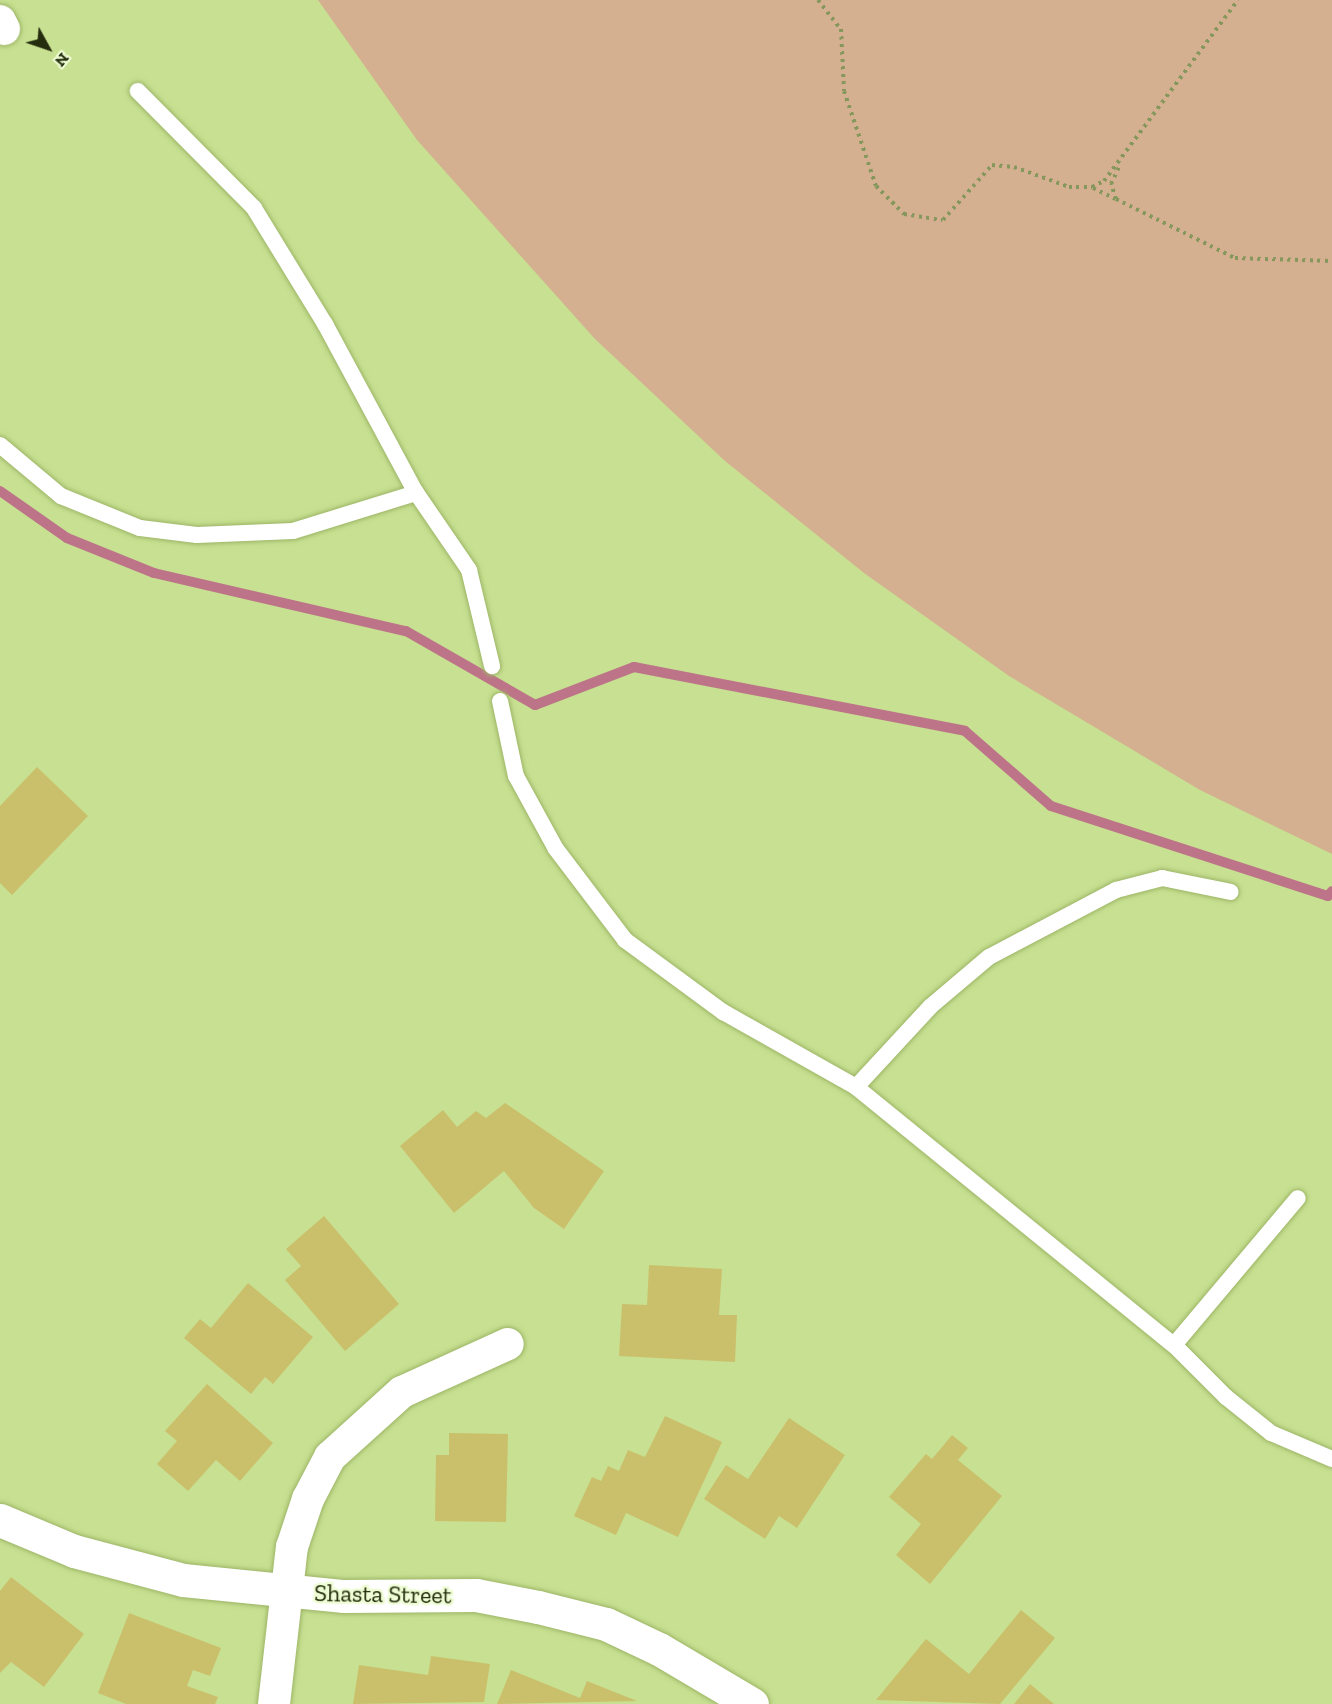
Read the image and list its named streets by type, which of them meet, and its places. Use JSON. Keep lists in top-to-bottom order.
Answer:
{
  "streets": {
    "street": ["Shasta Street"]
  },
  "north": "bottom right"
}
